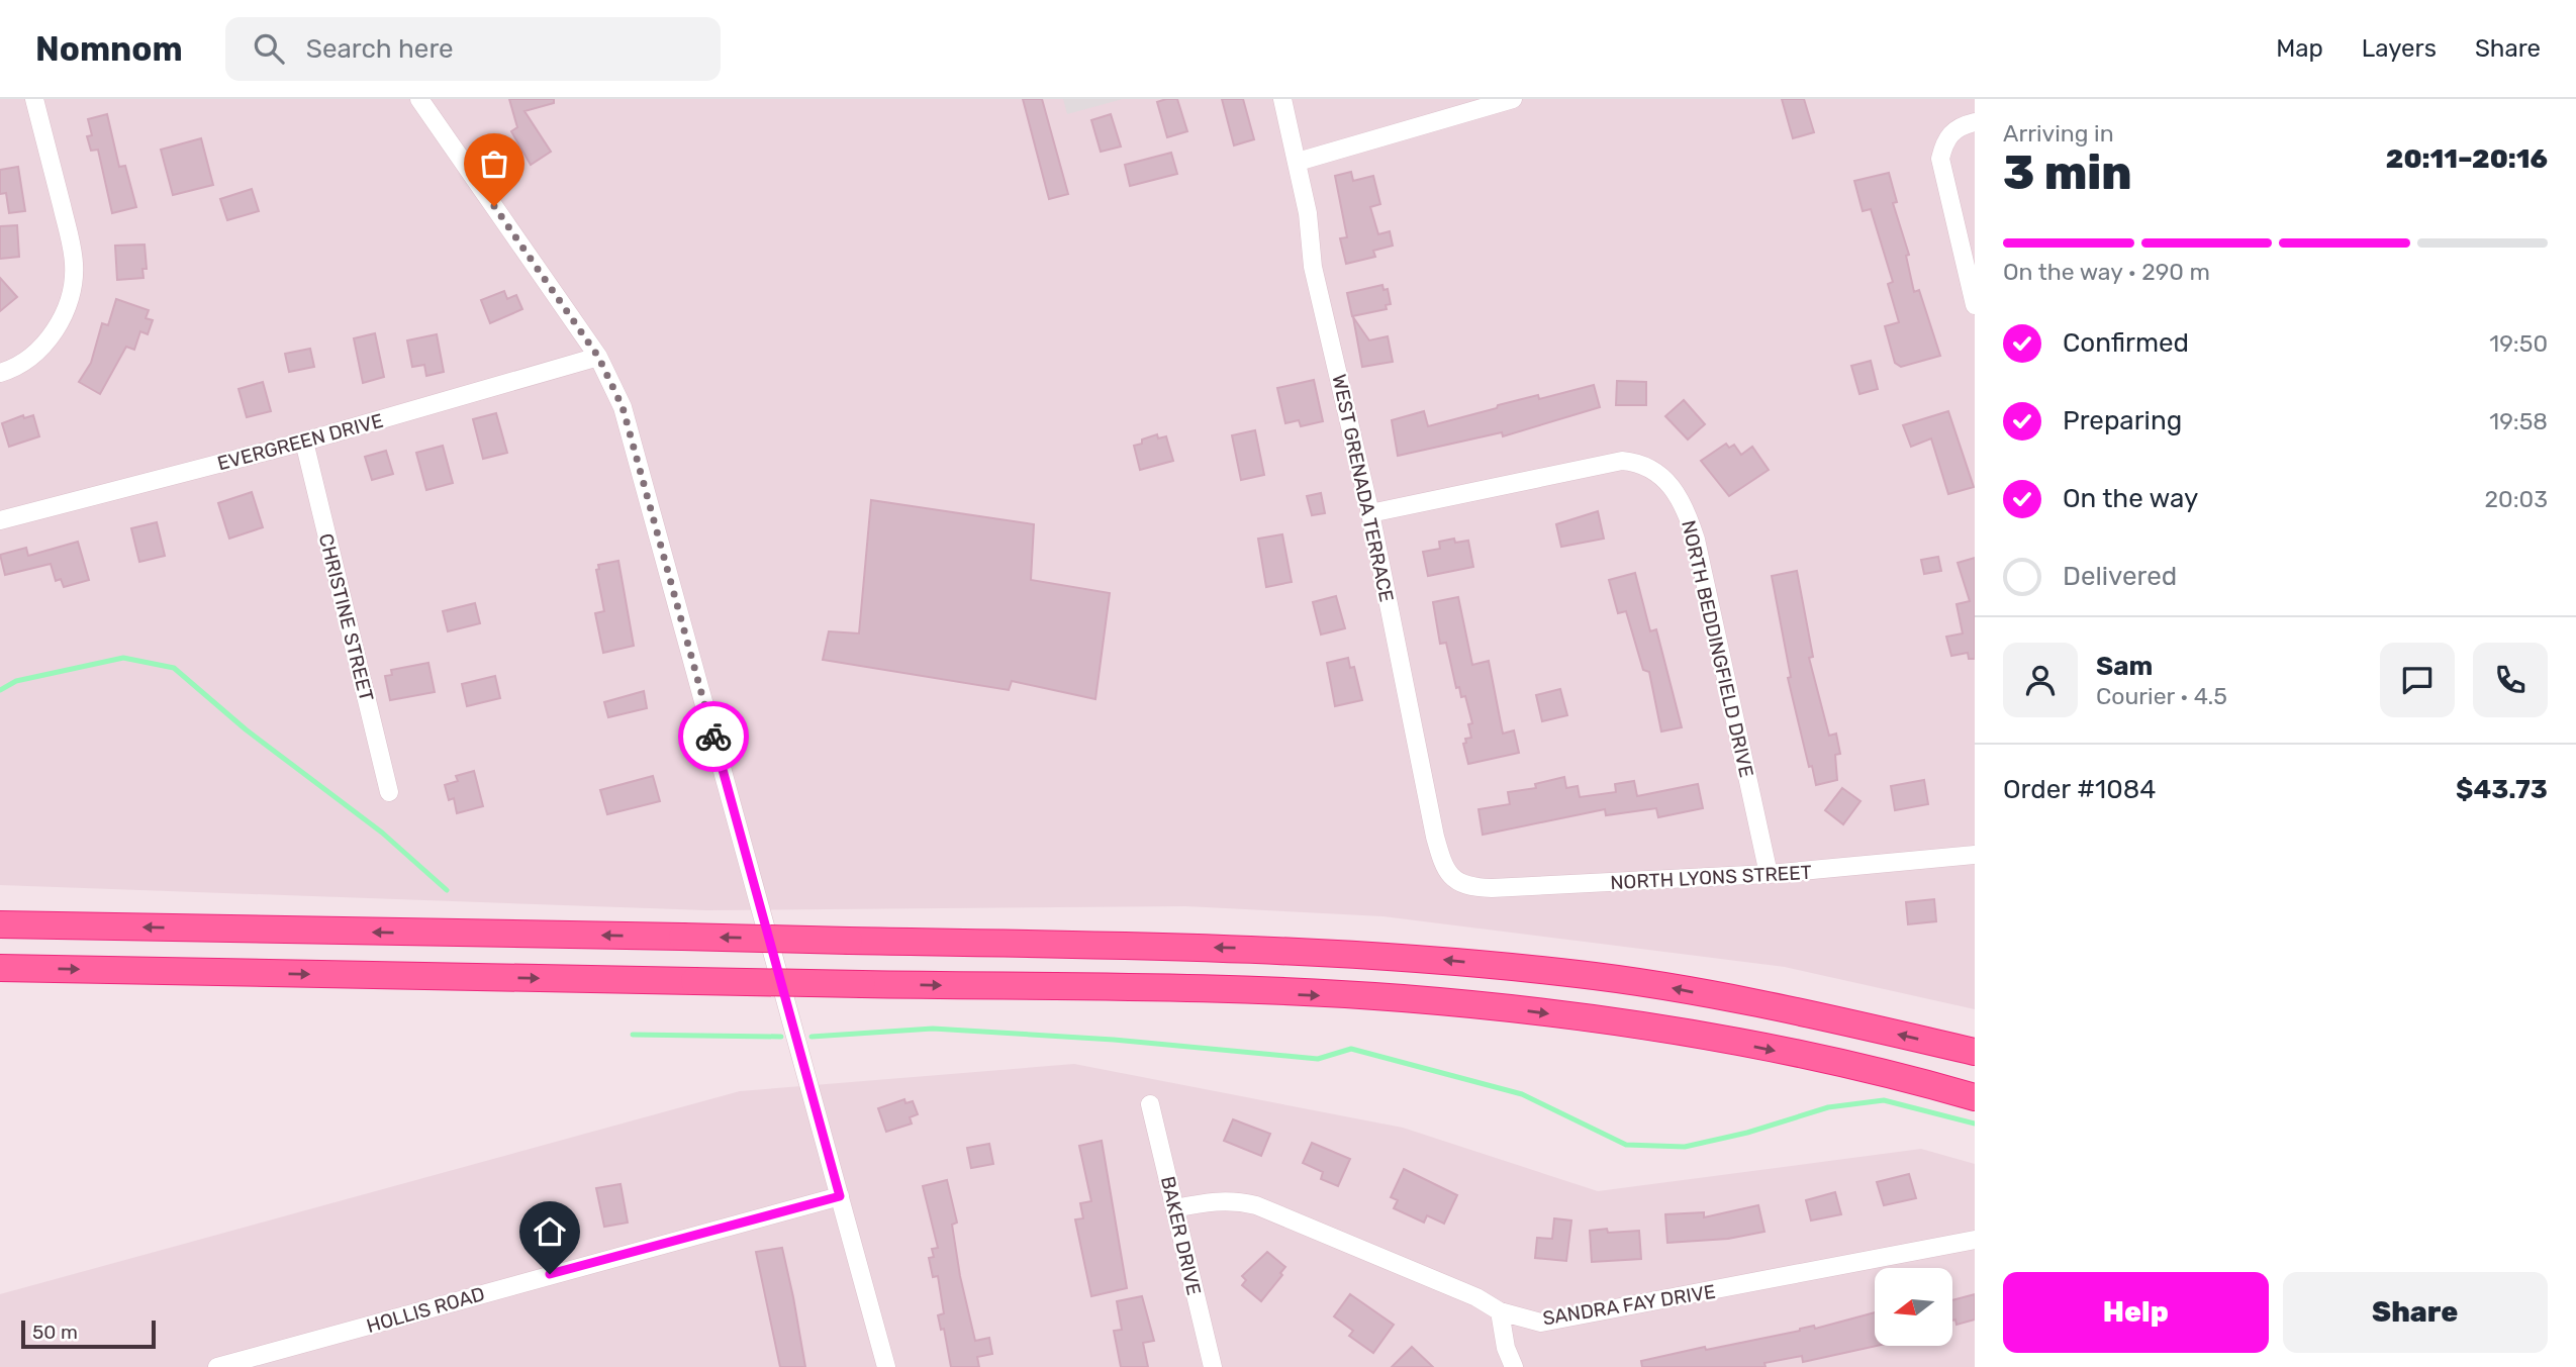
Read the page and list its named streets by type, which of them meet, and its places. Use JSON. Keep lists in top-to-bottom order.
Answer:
{
  "streets": {
    "street": [
      "EVERGREEN DRIVE",
      "WEST GRENADA TERRACE",
      "CHRISTINE STREET",
      "NORTH BEDDINGFIELD DRIVE",
      "NORTH LYONS STREET",
      "BAKER DRIVE",
      "SANDRA FAY DRIVE",
      "HOLLIS ROAD"
    ]
  },
  "crossings": [
    ["EVERGREEN DRIVE", "CHRISTINE STREET"],
    ["WEST GRENADA TERRACE", "NORTH BEDDINGFIELD DRIVE"],
    ["WEST GRENADA TERRACE", "NORTH LYONS STREET"],
    ["NORTH BEDDINGFIELD DRIVE", "NORTH LYONS STREET"],
    ["BAKER DRIVE", "SANDRA FAY DRIVE"]
  ],
  "scale_bar": "50 m",
  "north": "left",
  "page": {
    "header": "Nomnom",
    "search": "Search here",
    "nav": ["Map", "Layers", "Share"],
    "heading": ["3 min", "Arriving in", "20:11–20:16"],
    "panel": [
      "Sam",
      "Courier · 4.5",
      "Order #1084",
      "$43.73"
    ],
    "bar": "On the way · 290 m",
    "list": [
      ["Confirmed", "19:50"],
      ["Preparing", "19:58"],
      ["On the way", "20:03"],
      "Delivered"
    ],
    "buttons": ["Help", "Share"],
    "scale": "50 m"
  }
}
